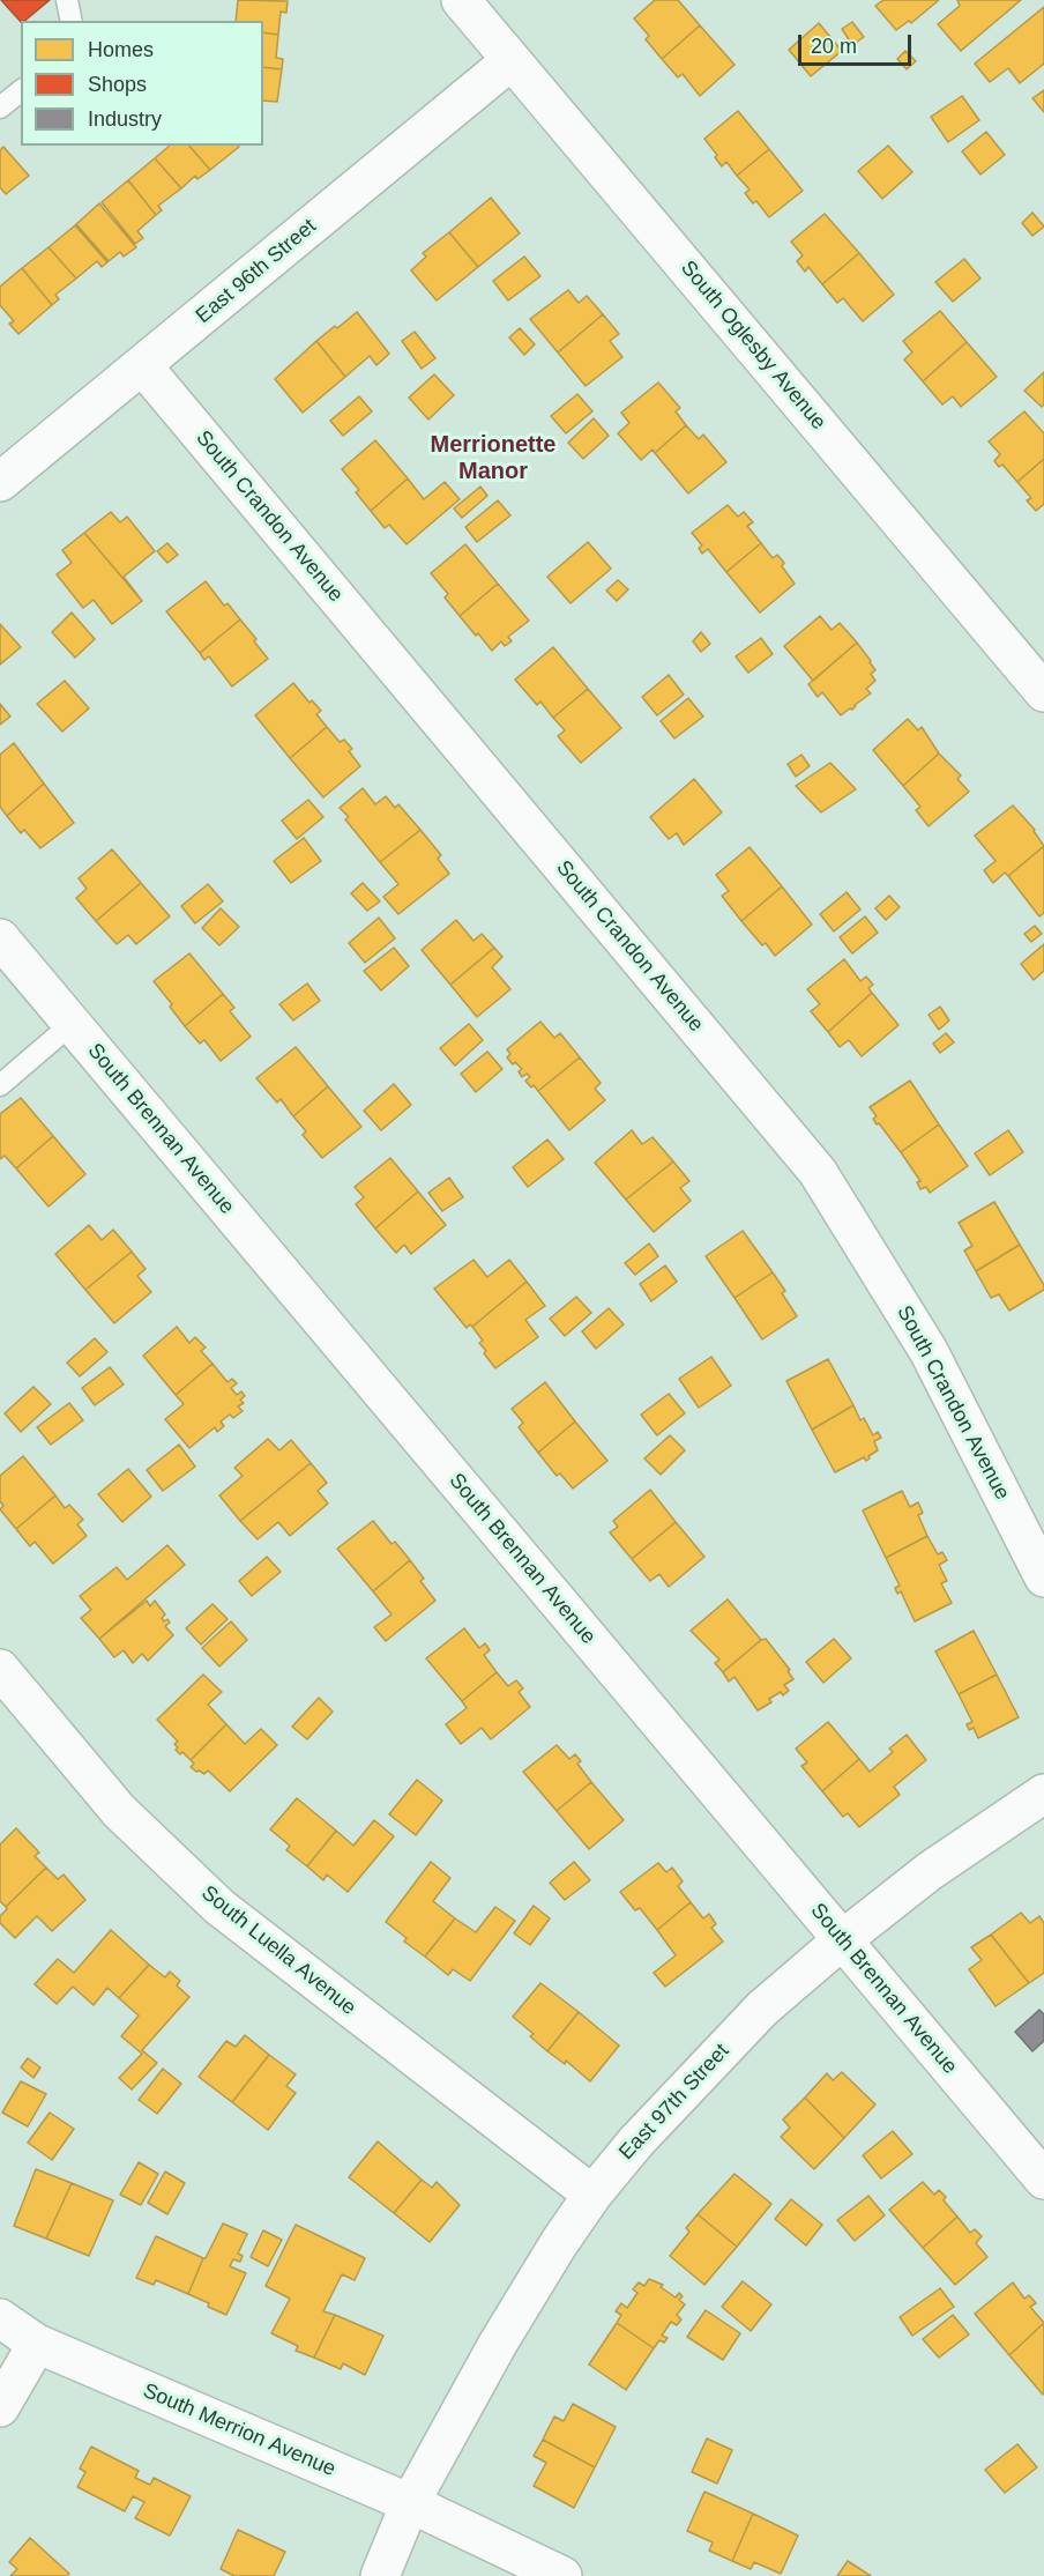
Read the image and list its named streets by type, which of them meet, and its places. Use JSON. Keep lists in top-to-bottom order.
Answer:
{
  "streets": {
    "street": [
      "East 96th Street",
      "South Oglesby Avenue",
      "South Crandon Avenue",
      "South Brennan Avenue",
      "South Luella Avenue",
      "East 97th Street",
      "South Merrion Avenue"
    ]
  },
  "crossings": [
    ["East 96th Street", "South Oglesby Avenue"],
    ["East 96th Street", "South Crandon Avenue"],
    ["South Brennan Avenue", "East 97th Street"],
    ["South Luella Avenue", "East 97th Street"],
    ["East 97th Street", "South Merrion Avenue"]
  ],
  "districts": ["Merrionette Manor"],
  "legend": ["Homes", "Shops", "Industry"],
  "scale_bar": "20 m"
}
